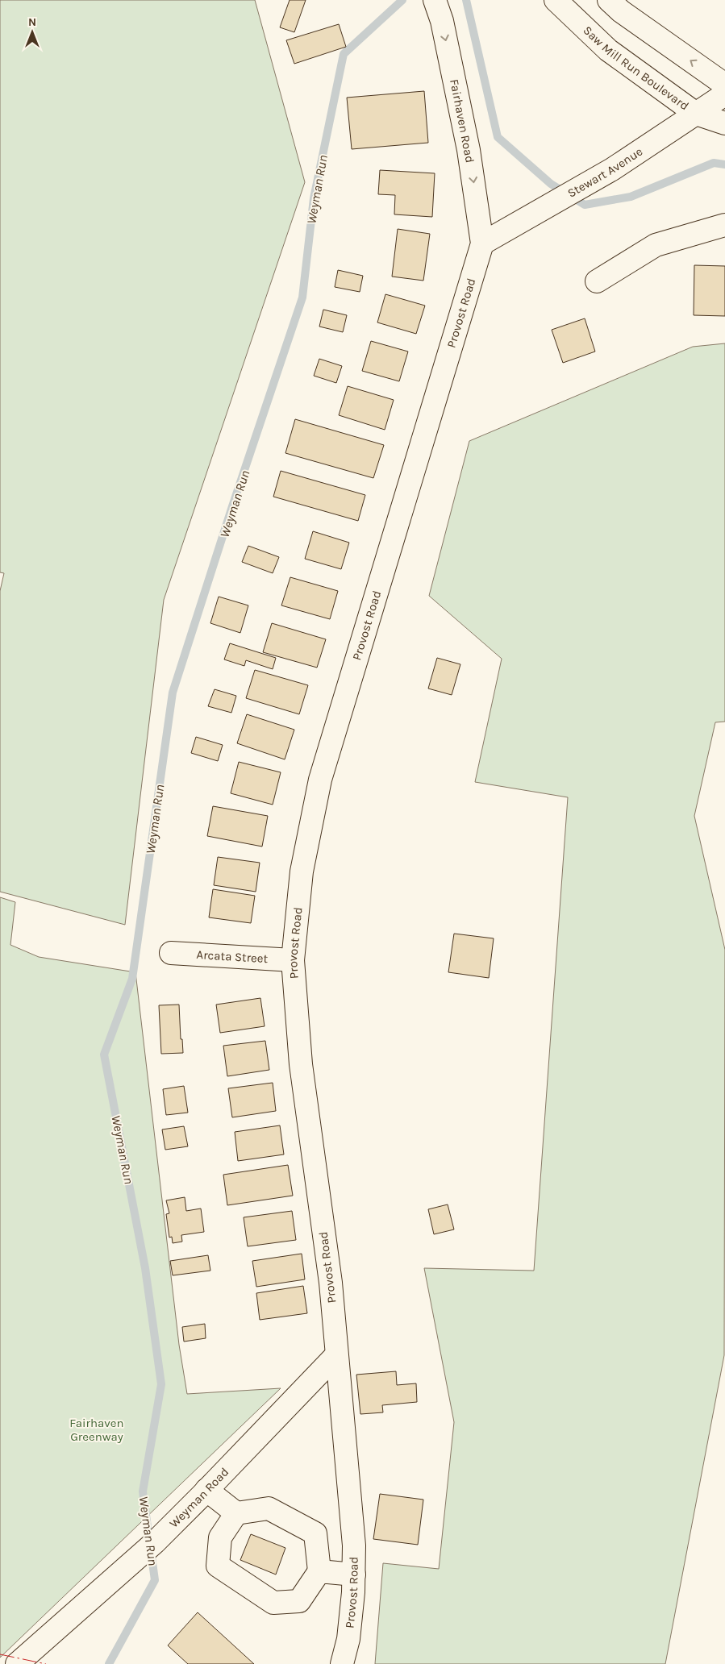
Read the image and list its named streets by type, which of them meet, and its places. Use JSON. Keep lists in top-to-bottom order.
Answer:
{
  "streets": {
    "main road": [
      "Saw Mill Run Boulevard",
      "Fairhaven Road",
      "Stewart Avenue",
      "Provost Road",
      "Arcata Street",
      "Weyman Road"
    ]
  },
  "crossings": [
    ["Saw Mill Run Boulevard", "Stewart Avenue"],
    ["Fairhaven Road", "Stewart Avenue"],
    ["Fairhaven Road", "Provost Road"],
    ["Stewart Avenue", "Provost Road"],
    ["Provost Road", "Arcata Street"],
    ["Provost Road", "Weyman Road"]
  ],
  "one_way": ["Fairhaven Road"],
  "water": ["Weyman Run"],
  "parks": ["Fairhaven Greenway"],
  "north": "top"
}
